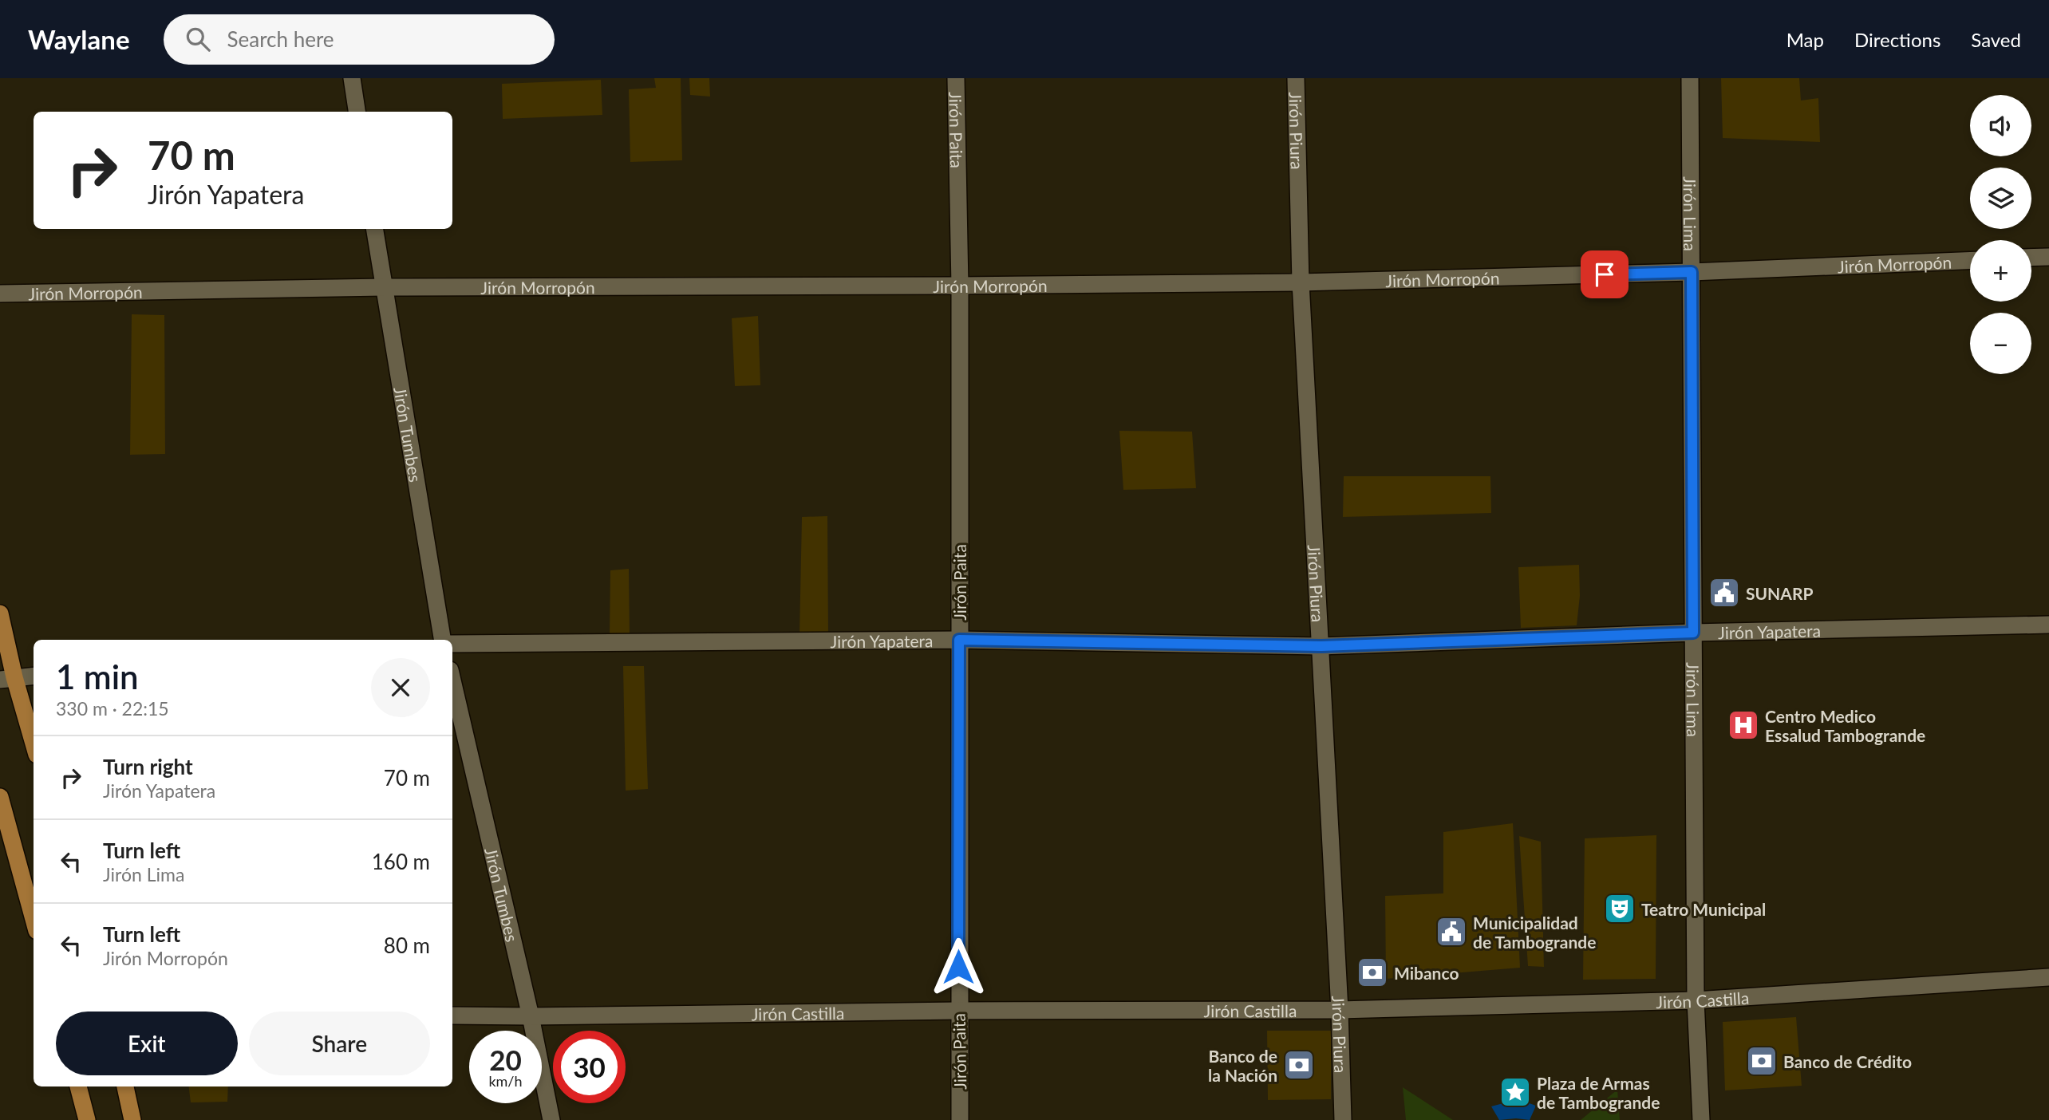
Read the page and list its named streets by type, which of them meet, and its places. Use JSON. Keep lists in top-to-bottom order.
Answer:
{
  "streets": {
    "street": [
      "Jirón Paita",
      "Jirón Piura",
      "Jirón Lima",
      "Jirón Morropón",
      "Jirón Tumbes",
      "Jirón Yapatera",
      "Jirón Castilla"
    ]
  },
  "crossings": [
    ["Jirón Paita", "Jirón Morropón"],
    ["Jirón Paita", "Jirón Yapatera"],
    ["Jirón Paita", "Jirón Castilla"],
    ["Jirón Piura", "Jirón Morropón"],
    ["Jirón Piura", "Jirón Yapatera"],
    ["Jirón Piura", "Jirón Castilla"],
    ["Jirón Lima", "Jirón Morropón"],
    ["Jirón Lima", "Jirón Yapatera"],
    ["Jirón Lima", "Jirón Castilla"],
    ["Jirón Morropón", "Jirón Tumbes"],
    ["Jirón Tumbes", "Jirón Castilla"]
  ],
  "places": {
    "public building": ["SUNARP", "Municipalidad de Tambogrande"],
    "hospital": ["Centro Medico Essalud Tambogrande"],
    "theatre": ["Teatro Municipal"],
    "bank": ["Mibanco", "Banco de Crédito", "Banco de la Nación"],
    "place": ["Plaza de Armas de Tambogrande"]
  },
  "page": {
    "header": "Waylane",
    "search": "Search here",
    "nav": ["Map", "Directions", "Saved"],
    "map_buttons": ["+", "−"],
    "turn": ["70 m", "Jirón Yapatera"],
    "heading": ["1 min", "330 m · 22:15"],
    "list": [
      {
        "name": "Turn right",
        "note": "Jirón Yapatera",
        "value": "70 m"
      },
      {
        "name": "Turn left",
        "note": "Jirón Lima",
        "value": "160 m"
      },
      {
        "name": "Turn left",
        "note": "Jirón Morropón",
        "value": "80 m"
      }
    ],
    "buttons": ["Exit", "Share"],
    "speed": "20 km/h",
    "limit": "30"
  }
}
